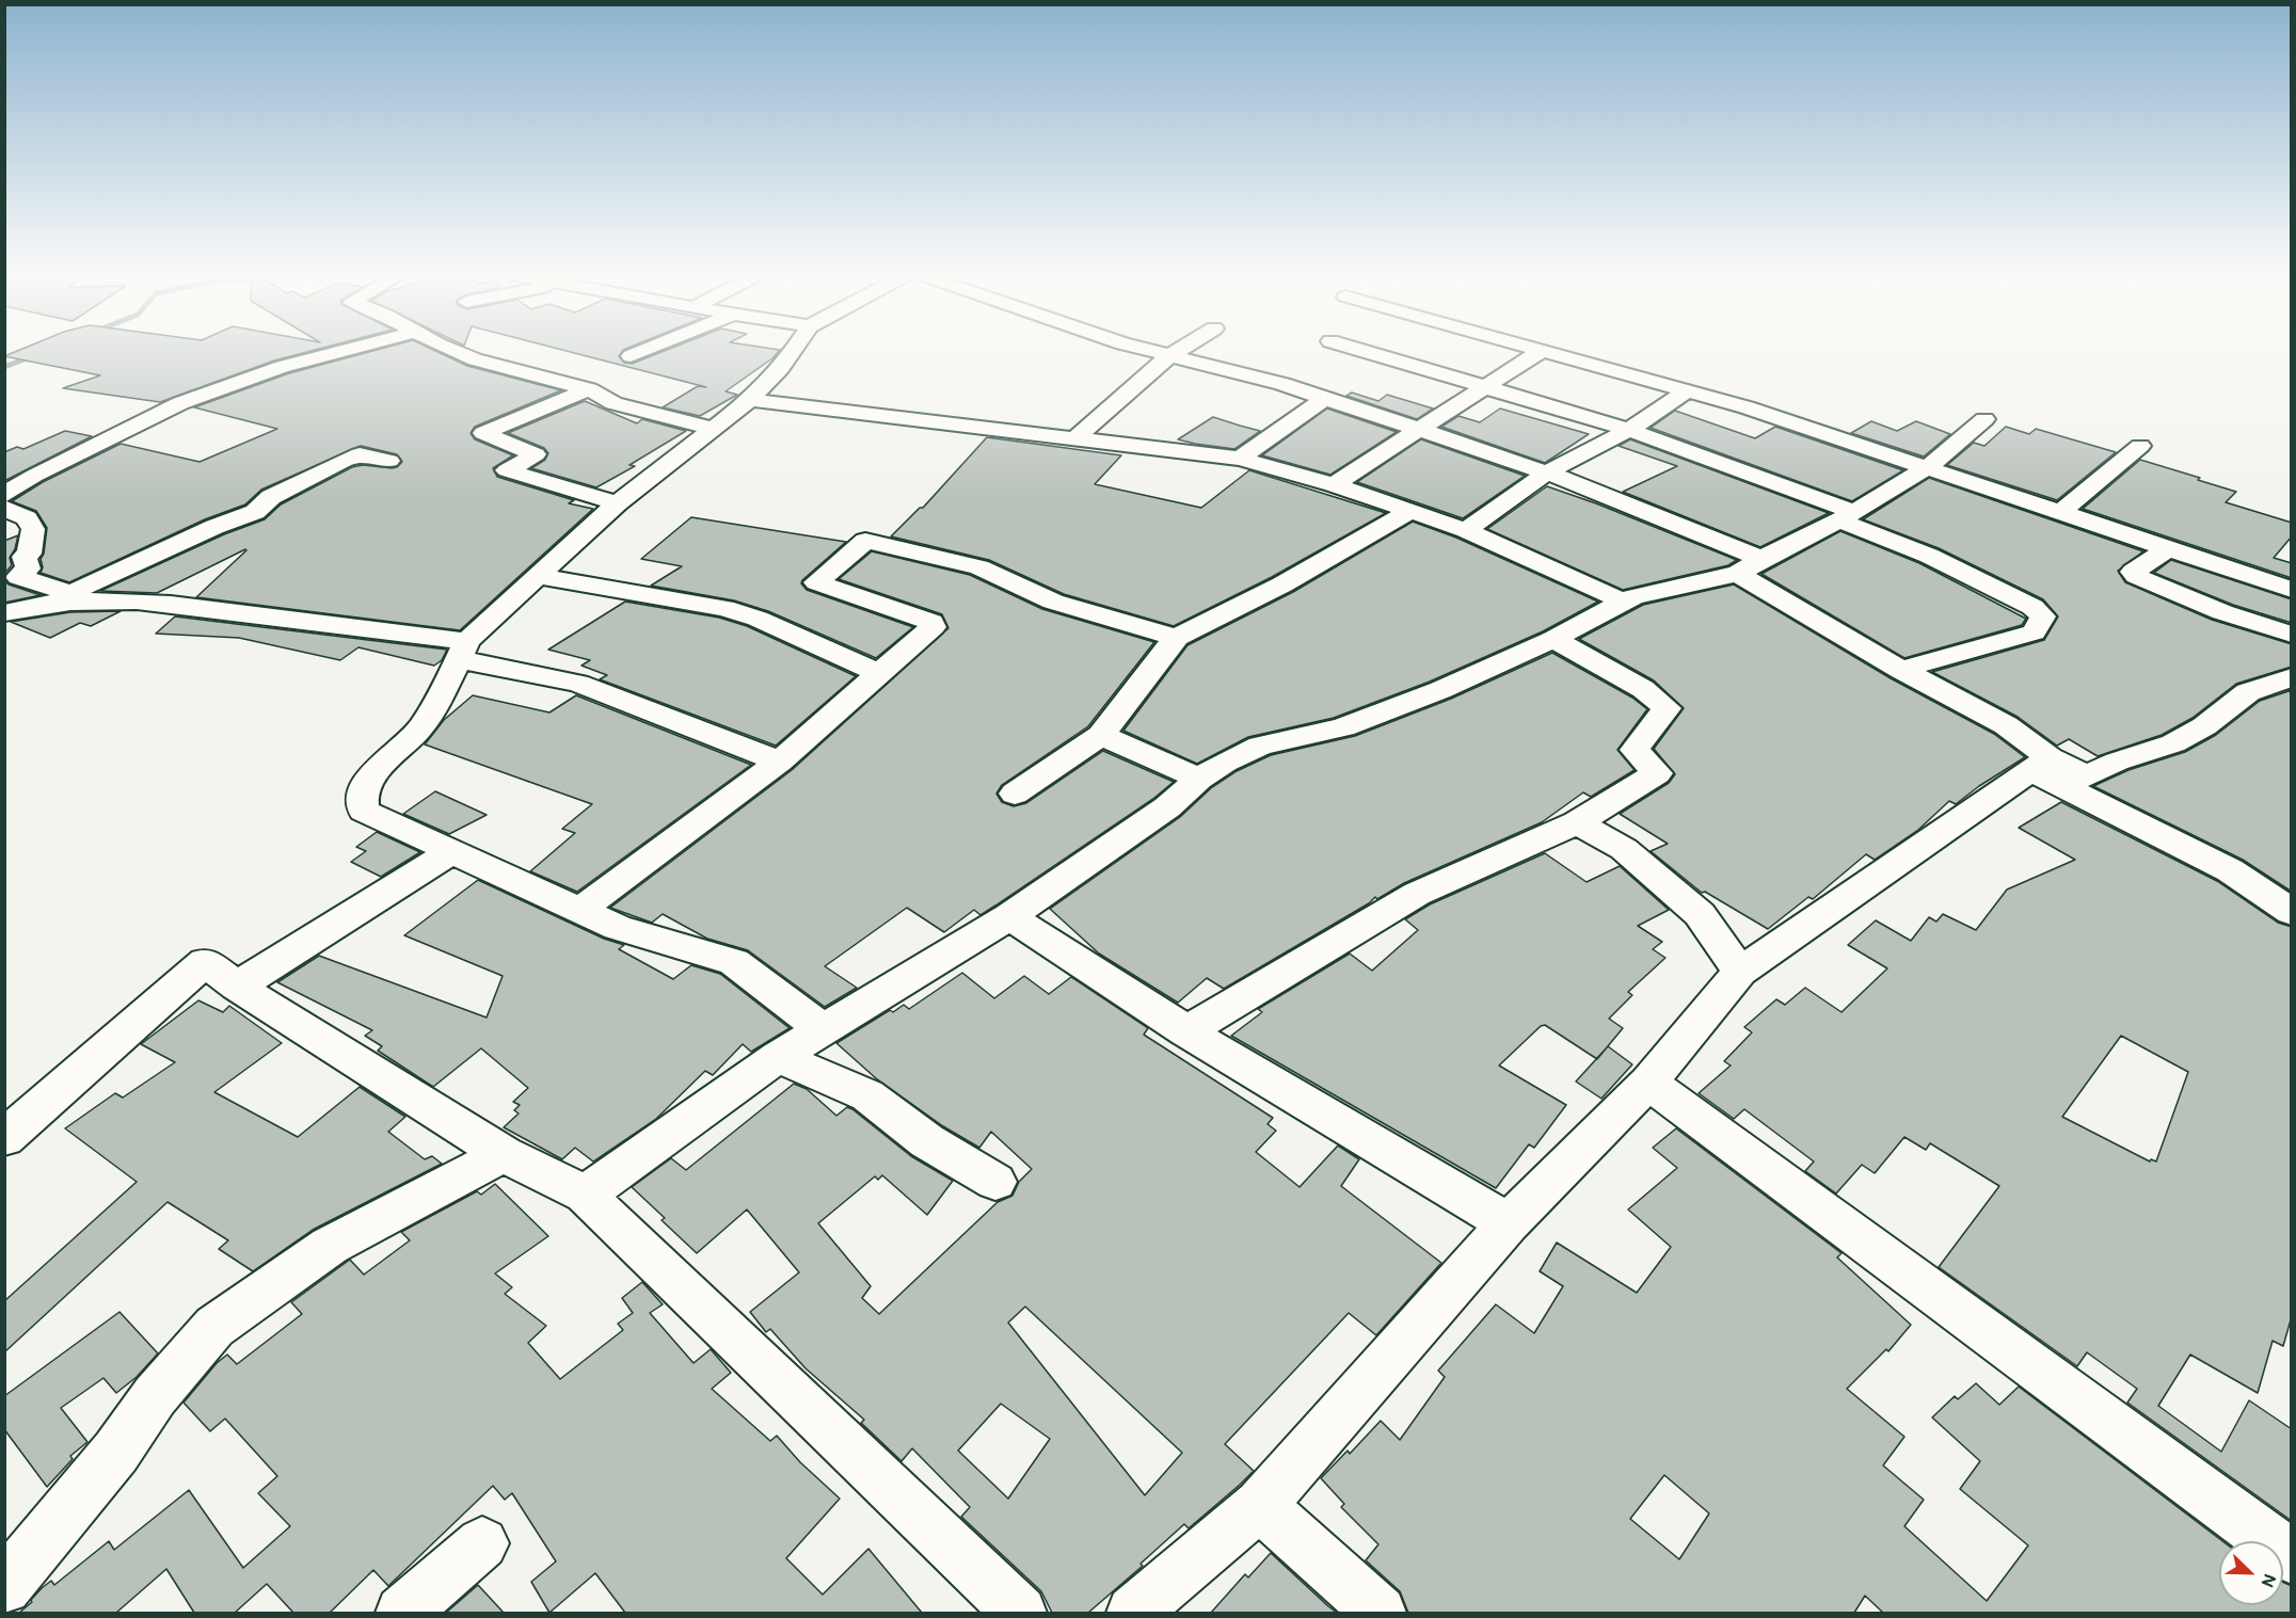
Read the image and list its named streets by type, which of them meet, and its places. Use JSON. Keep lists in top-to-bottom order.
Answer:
{
  "north": "bottom right"
}
